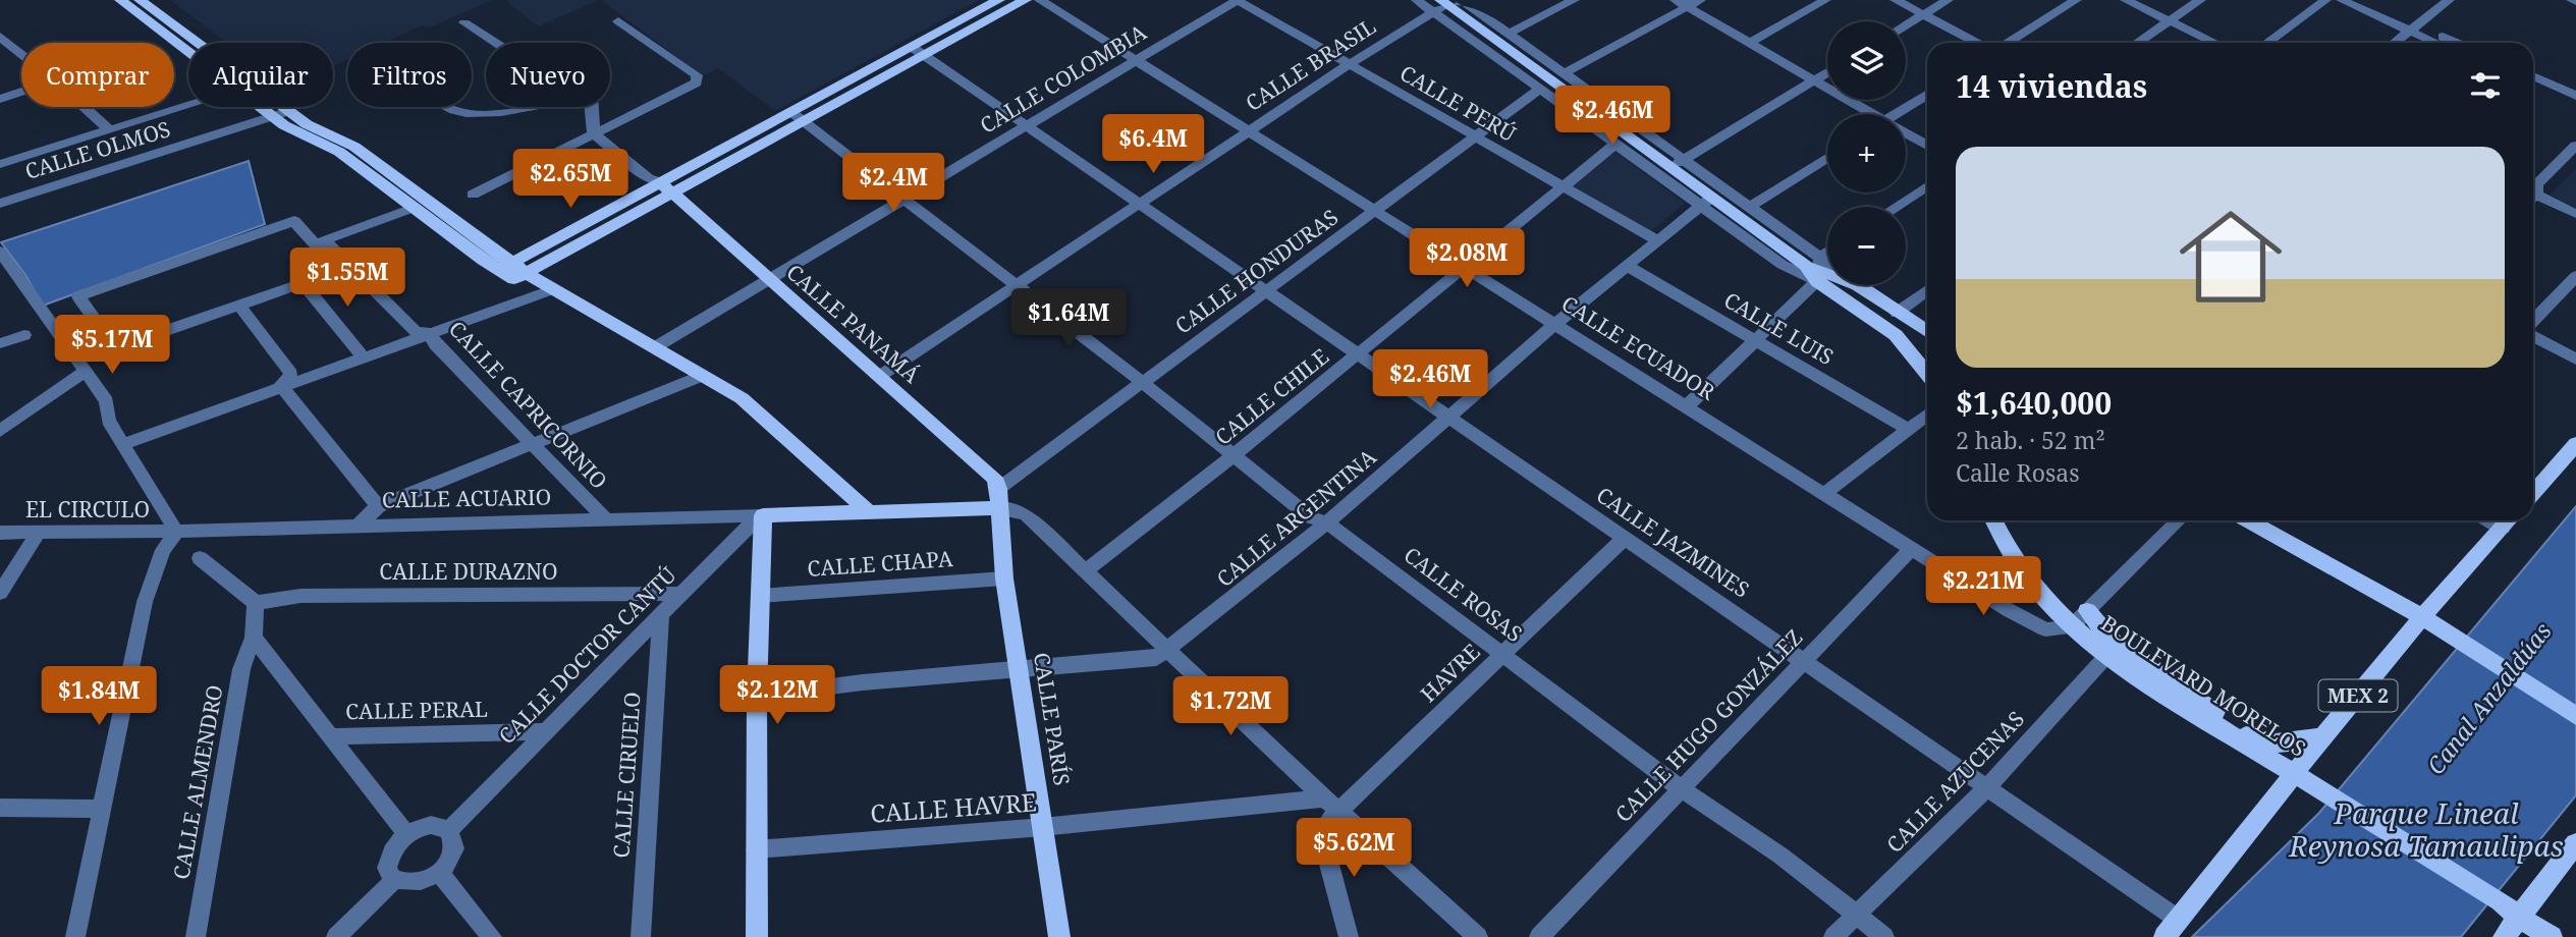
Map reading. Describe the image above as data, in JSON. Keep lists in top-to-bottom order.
{
  "streets": {
    "main road": [
      "CALLE PANAMÁ",
      "CALLE ACUARIO",
      "BOULEVARD MORELOS",
      "MEX 2",
      "CALLE PARÍS"
    ],
    "street": [
      "CALLE BRASIL",
      "CALLE COLOMBIA",
      "CALLE PERÚ",
      "CALLE OLMOS",
      "CALLE HONDURAS",
      "CALLE LUIS",
      "CALLE ECUADOR",
      "CALLE CHILE",
      "CALLE CAPRICORNIO",
      "EL CIRCULO",
      "CALLE ARGENTINA",
      "CALLE JAZMINES",
      "CALLE CHAPA",
      "CALLE DURAZNO",
      "CALLE ROSAS",
      "CALLE DOCTOR CANTÚ",
      "HAVRE",
      "CALLE PERAL",
      "CALLE HUGO GONZÁLEZ",
      "CALLE CIRUELO",
      "CALLE ALMENDRO",
      "CALLE AZUCENAS",
      "CALLE HAVRE"
    ]
  },
  "crossings": [
    ["CALLE BRASIL", "CALLE PERÚ"],
    ["CALLE BRASIL", "CALLE PANAMÁ"],
    ["CALLE BRASIL", "CALLE ECUADOR"],
    ["CALLE BRASIL", "CALLE JAZMINES"],
    ["CALLE BRASIL", "CALLE ROSAS"],
    ["CALLE COLOMBIA", "CALLE PERÚ"],
    ["CALLE COLOMBIA", "CALLE PANAMÁ"],
    ["CALLE COLOMBIA", "CALLE ECUADOR"],
    ["CALLE COLOMBIA", "CALLE JAZMINES"],
    ["CALLE COLOMBIA", "CALLE ROSAS"],
    ["CALLE PERÚ", "CALLE HONDURAS"],
    ["CALLE PERÚ", "CALLE CHILE"],
    ["CALLE PERÚ", "CALLE ARGENTINA"],
    ["CALLE HONDURAS", "CALLE PANAMÁ"],
    ["CALLE HONDURAS", "CALLE ECUADOR"],
    ["CALLE HONDURAS", "CALLE ACUARIO"],
    ["CALLE HONDURAS", "CALLE JAZMINES"],
    ["CALLE HONDURAS", "CALLE ROSAS"],
    ["CALLE HONDURAS", "CALLE PARÍS"],
    ["CALLE PANAMÁ", "CALLE ACUARIO"],
    ["CALLE PANAMÁ", "CALLE PARÍS"],
    ["CALLE LUIS", "CALLE ARGENTINA"],
    ["CALLE ECUADOR", "CALLE CHILE"],
    ["CALLE ECUADOR", "CALLE ARGENTINA"],
    ["CALLE ECUADOR", "BOULEVARD MORELOS"],
    ["CALLE ECUADOR", "CALLE HUGO GONZÁLEZ"],
    ["CALLE CHILE", "CALLE JAZMINES"],
    ["CALLE CHILE", "CALLE ROSAS"],
    ["CALLE CAPRICORNIO", "CALLE ACUARIO"],
    ["CALLE ACUARIO", "EL CIRCULO"],
    ["CALLE ACUARIO", "CALLE DOCTOR CANTÚ"],
    ["CALLE ACUARIO", "CALLE PARÍS"],
    ["CALLE ARGENTINA", "CALLE JAZMINES"],
    ["CALLE ARGENTINA", "CALLE ROSAS"],
    ["CALLE JAZMINES", "HAVRE"],
    ["CALLE JAZMINES", "CALLE HUGO GONZÁLEZ"],
    ["CALLE JAZMINES", "CALLE AZUCENAS"],
    ["CALLE CHAPA", "CALLE PARÍS"],
    ["CALLE DURAZNO", "CALLE DOCTOR CANTÚ"],
    ["CALLE DURAZNO", "CALLE ALMENDRO"],
    ["CALLE ROSAS", "HAVRE"],
    ["CALLE ROSAS", "CALLE HUGO GONZÁLEZ"],
    ["CALLE ROSAS", "CALLE AZUCENAS"],
    ["CALLE DOCTOR CANTÚ", "CALLE PERAL"],
    ["CALLE DOCTOR CANTÚ", "CALLE CIRUELO"],
    ["BOULEVARD MORELOS", "MEX 2"],
    ["BOULEVARD MORELOS", "CALLE AZUCENAS"],
    ["CALLE PARÍS", "CALLE HAVRE"]
  ],
  "water": ["Canal Anzaldúas", "Parque Lineal Reynosa Tamaulipas"],
  "page": {
    "map_buttons": ["+", "−"],
    "chip": [
      "Comprar",
      "Alquilar",
      "Filtros",
      "Nuevo"
    ],
    "heading": "14 viviendas",
    "price": [
      "$2.46M",
      "$6.4M",
      "$2.65M",
      "$2.4M",
      "$2.08M",
      "$1.55M",
      "$1.64M",
      "$5.17M",
      "$2.46M",
      "$2.21M",
      "$2.12M",
      "$1.84M",
      "$1.72M",
      "$5.62M"
    ],
    "list": [
      {
        "name": "$1,640,000",
        "note": "2 hab. · 52 m² · Calle Rosas"
      }
    ]
  }
}
